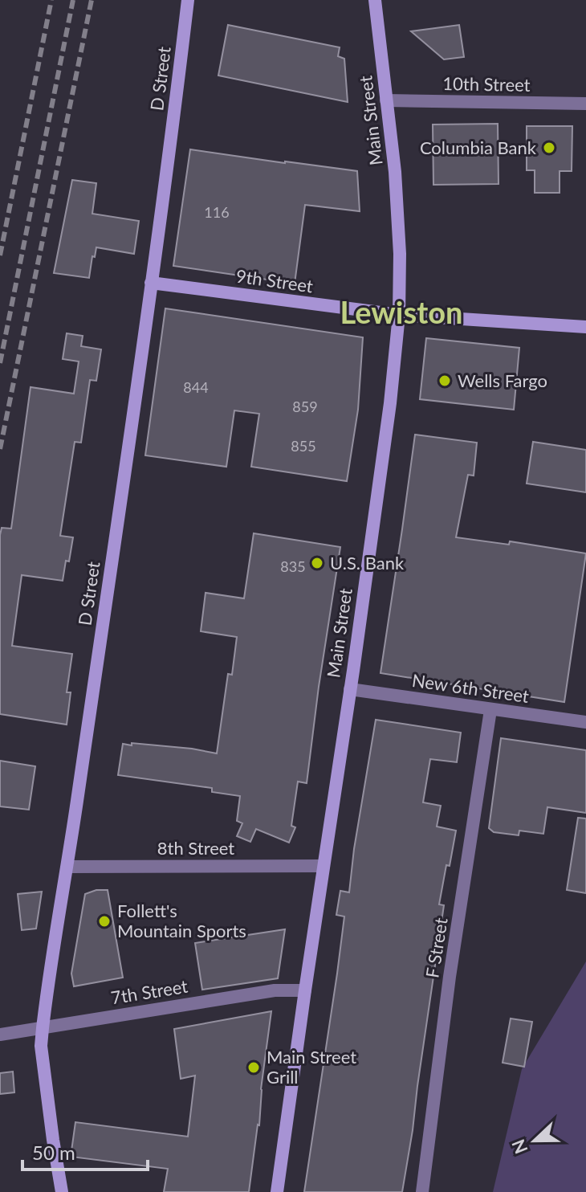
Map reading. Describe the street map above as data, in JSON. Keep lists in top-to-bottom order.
{
  "streets": {
    "main road": ["D Street", "Main Street", "9th Street"],
    "street": [
      "10th Street",
      "New 6th Street",
      "8th Street",
      "F Street",
      "7th Street"
    ]
  },
  "crossings": [
    ["D Street", "9th Street"],
    ["D Street", "8th Street"],
    ["D Street", "7th Street"],
    ["10th Street", "Main Street"],
    ["Main Street", "9th Street"],
    ["Main Street", "New 6th Street"],
    ["Main Street", "8th Street"],
    ["Main Street", "7th Street"],
    ["New 6th Street", "F Street"]
  ],
  "districts": ["Lewiston"],
  "places": [
    "Columbia Bank",
    "Wells Fargo",
    "U.S. Bank",
    "Follett's Mountain Sports",
    "Main Street Grill"
  ],
  "house_numbers": [
    "116",
    "844",
    "859",
    "855",
    "835"
  ],
  "scale_bar": "50 m",
  "north": "left"
}
